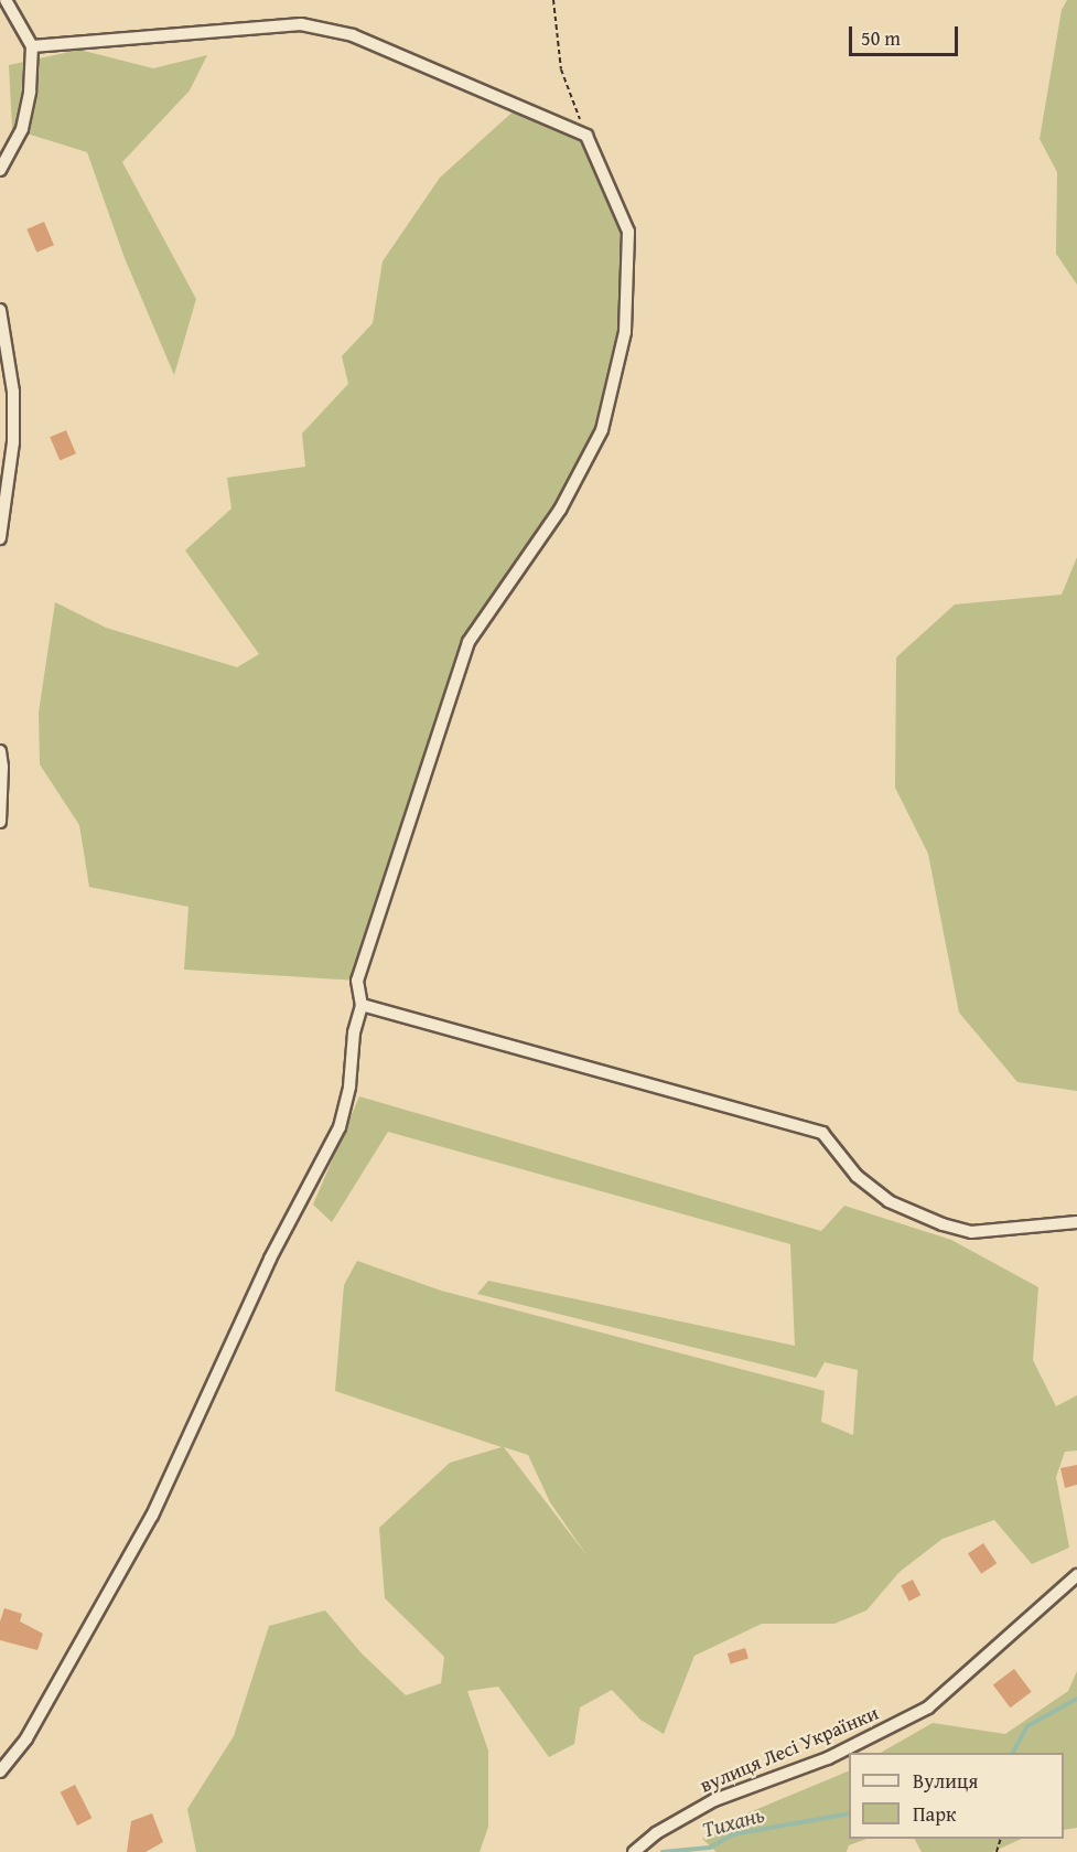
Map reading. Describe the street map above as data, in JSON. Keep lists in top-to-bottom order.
{
  "streets": {
    "street": ["вулиця Лесі Українки"]
  },
  "water": ["Тихань"],
  "legend": ["Вулиця", "Парк"],
  "scale_bar": "50 m"
}
